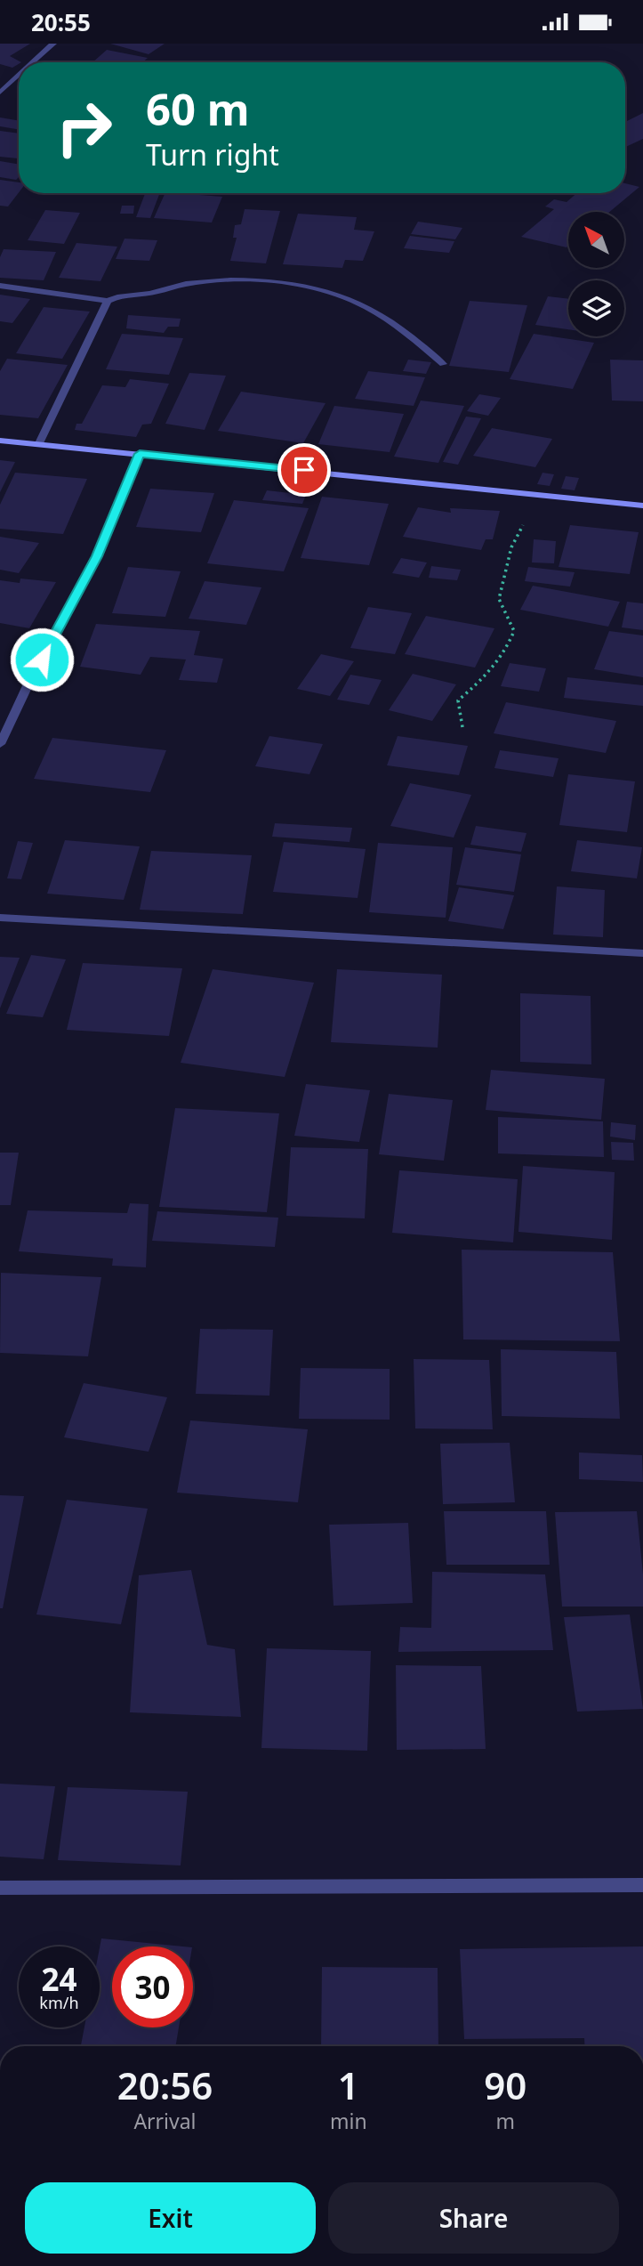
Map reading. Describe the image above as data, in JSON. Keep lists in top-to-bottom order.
{
  "north": "top left",
  "page": {
    "status": "20:55",
    "turn": ["60 m", "Turn right"],
    "speed": "24 km/h",
    "limit": "30",
    "eta": [
      "20:56",
      "Arrival",
      "1",
      "min",
      "90",
      "m"
    ],
    "buttons": ["Exit", "Share"]
  }
}
